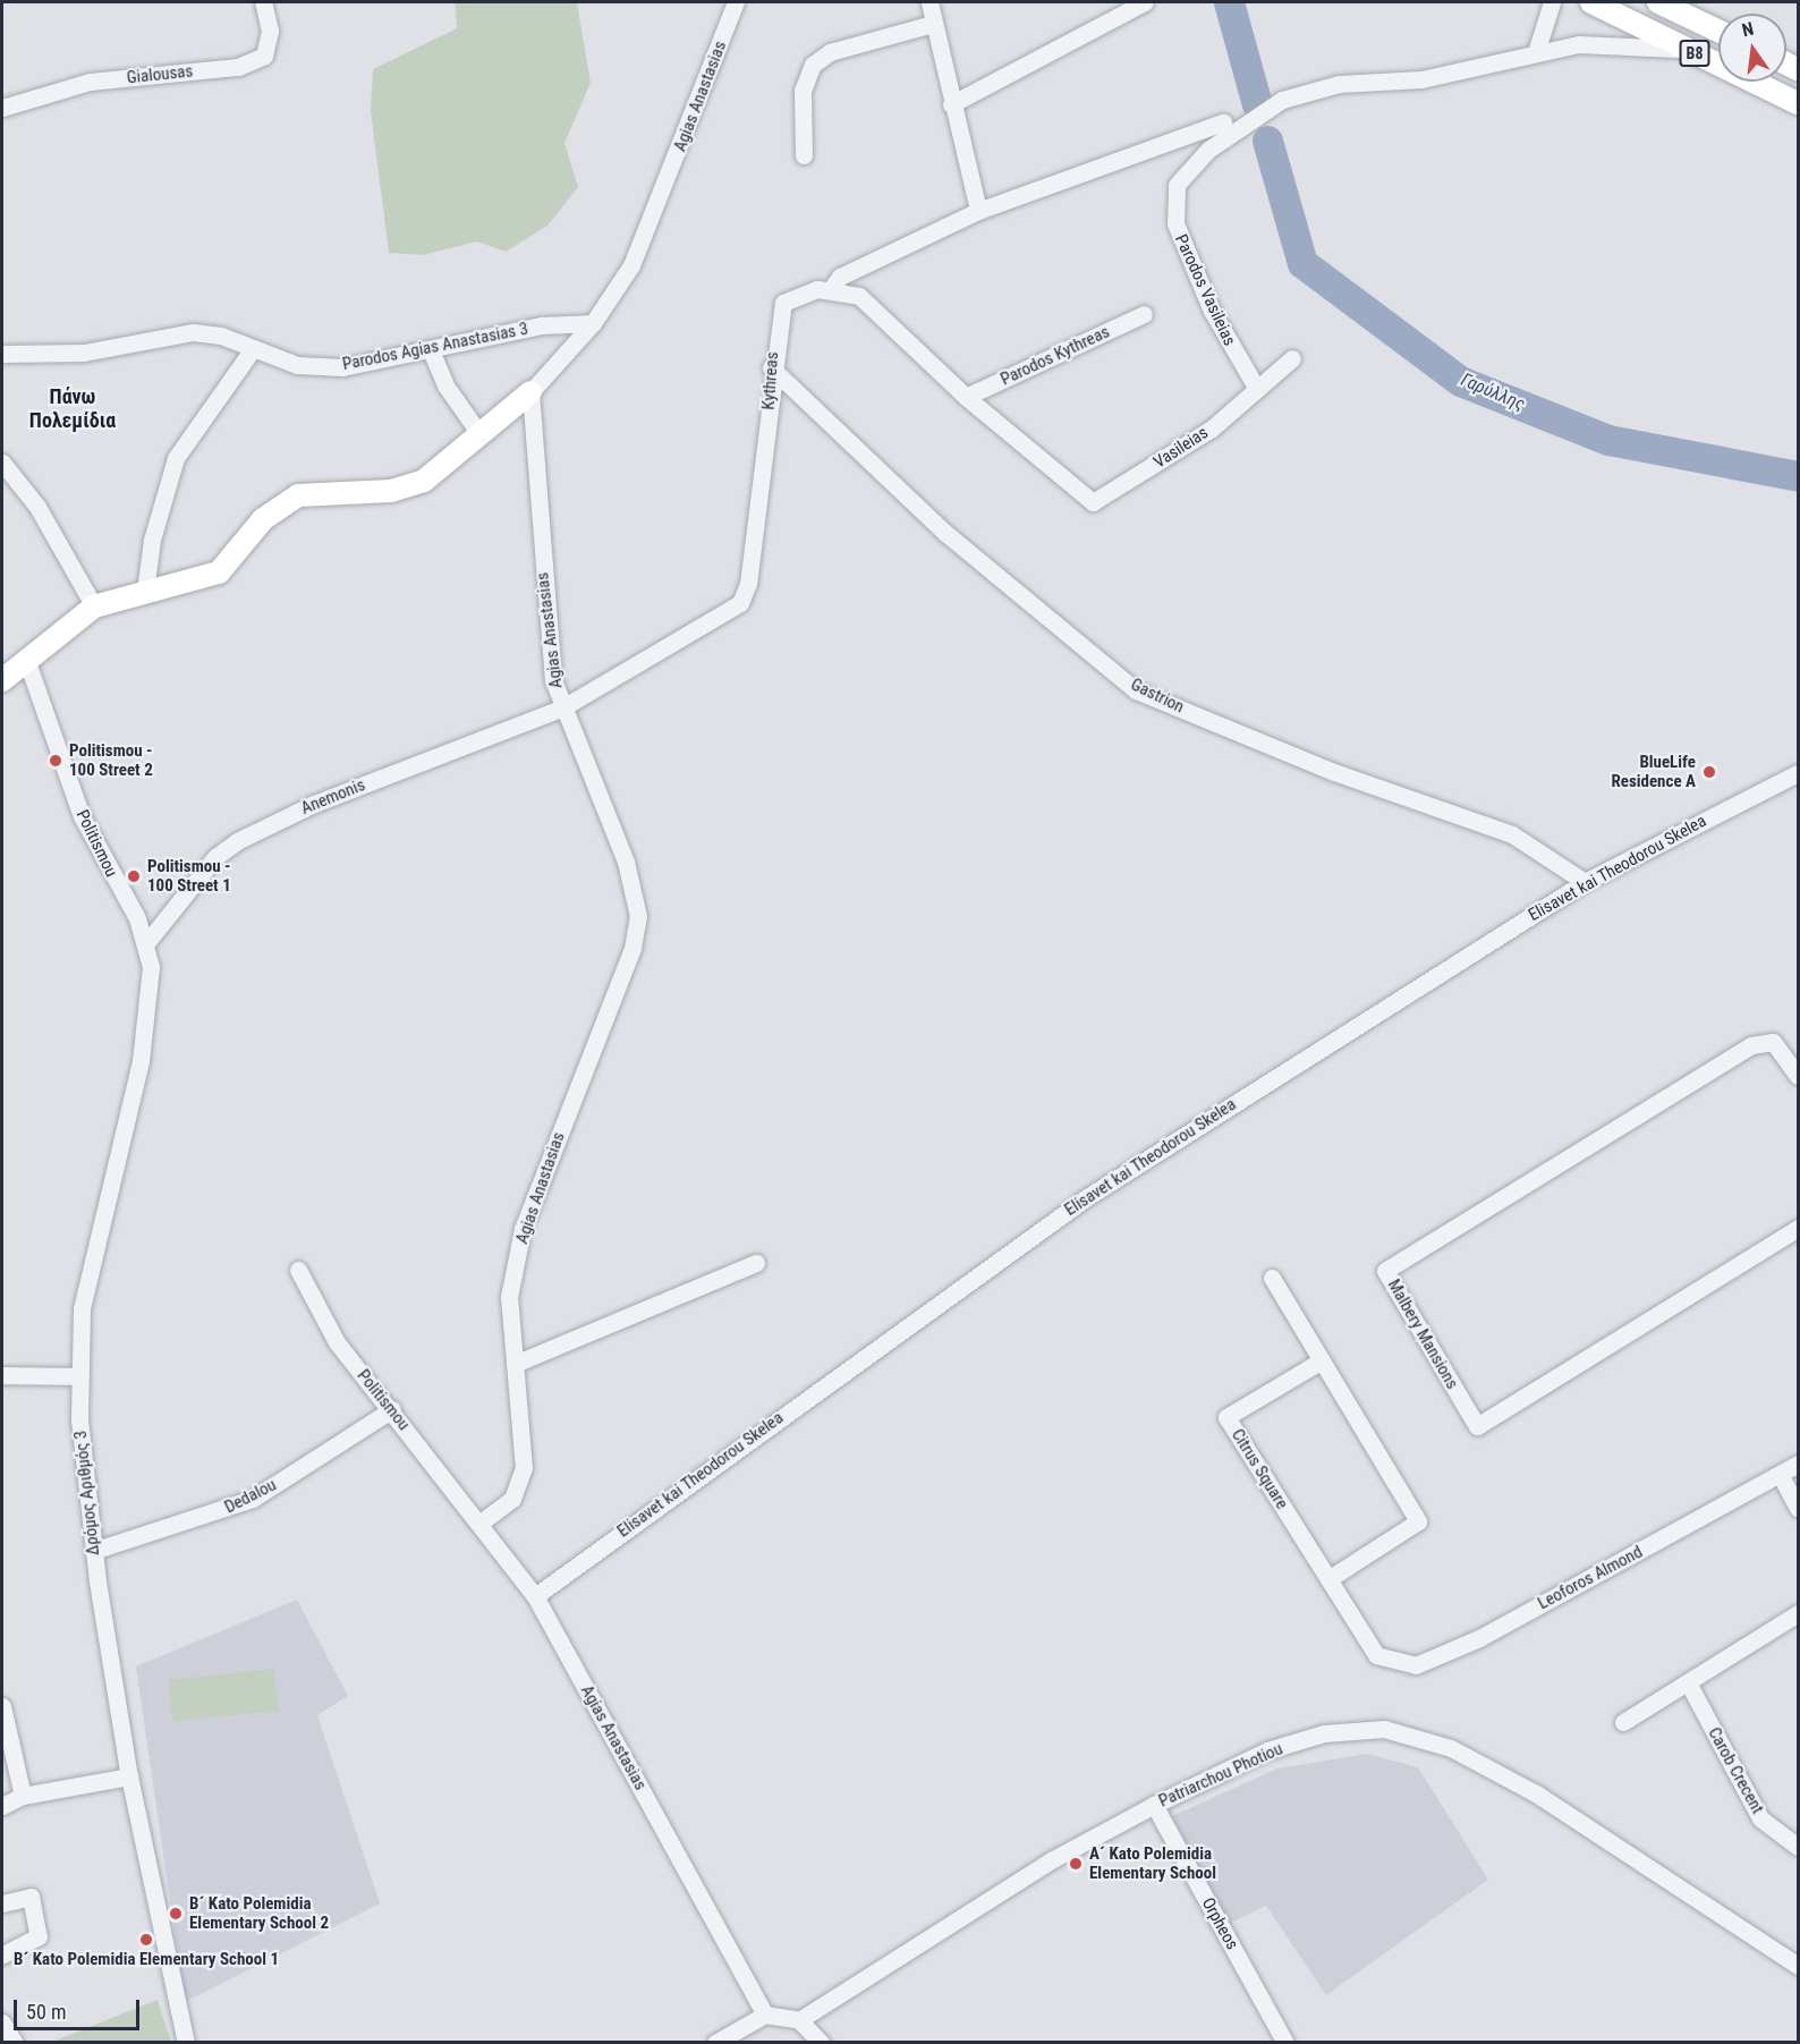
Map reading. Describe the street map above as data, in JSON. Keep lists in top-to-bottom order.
{
  "streets": {
    "main road": ["B8", "Agias Anastasias"],
    "street": [
      "Gialousas",
      "Parodos Vasileias",
      "Parodos Agias Anastasias 3",
      "Parodos Kythreas",
      "Kythreas",
      "Vasileias",
      "Gastrion",
      "Anemonis",
      "Politismou",
      "Elisavet kai Theodorou Skelea",
      "Malbery Mansions",
      "Citrus Square",
      "Δρόμος Αριθμός 3",
      "Dedalou",
      "Leoforos Almond",
      "Carob Crecent",
      "Patriarchou Photiou",
      "Orpheos"
    ]
  },
  "crossings": [
    ["Agias Anastasias", "Parodos Agias Anastasias 3"],
    ["Agias Anastasias", "Kythreas"],
    ["Agias Anastasias", "Anemonis"],
    ["Agias Anastasias", "Politismou"],
    ["Agias Anastasias", "Elisavet kai Theodorou Skelea"],
    ["Parodos Vasileias", "Vasileias"],
    ["Parodos Kythreas", "Vasileias"],
    ["Kythreas", "Gastrion"],
    ["Kythreas", "Anemonis"],
    ["Gastrion", "Elisavet kai Theodorou Skelea"],
    ["Anemonis", "Politismou"],
    ["Anemonis", "Δρόμος Αριθμός 3"],
    ["Politismou", "Δρόμος Αριθμός 3"],
    ["Politismou", "Dedalou"],
    ["Citrus Square", "Leoforos Almond"],
    ["Δρόμος Αριθμός 3", "Dedalou"],
    ["Patriarchou Photiou", "Orpheos"]
  ],
  "districts": ["Πάνω Πολεμίδια"],
  "water": ["Γαρύλλης"],
  "places": [
    "Politismou - 100 Street 2",
    "BlueLife Residence A",
    "Politismou - 100 Street 1",
    "A´ Kato Polemidia Elementary School",
    "B´ Kato Polemidia Elementary School 2",
    "B´ Kato Polemidia Elementary School 1"
  ],
  "scale_bar": "50 m",
  "north": "top"
}
